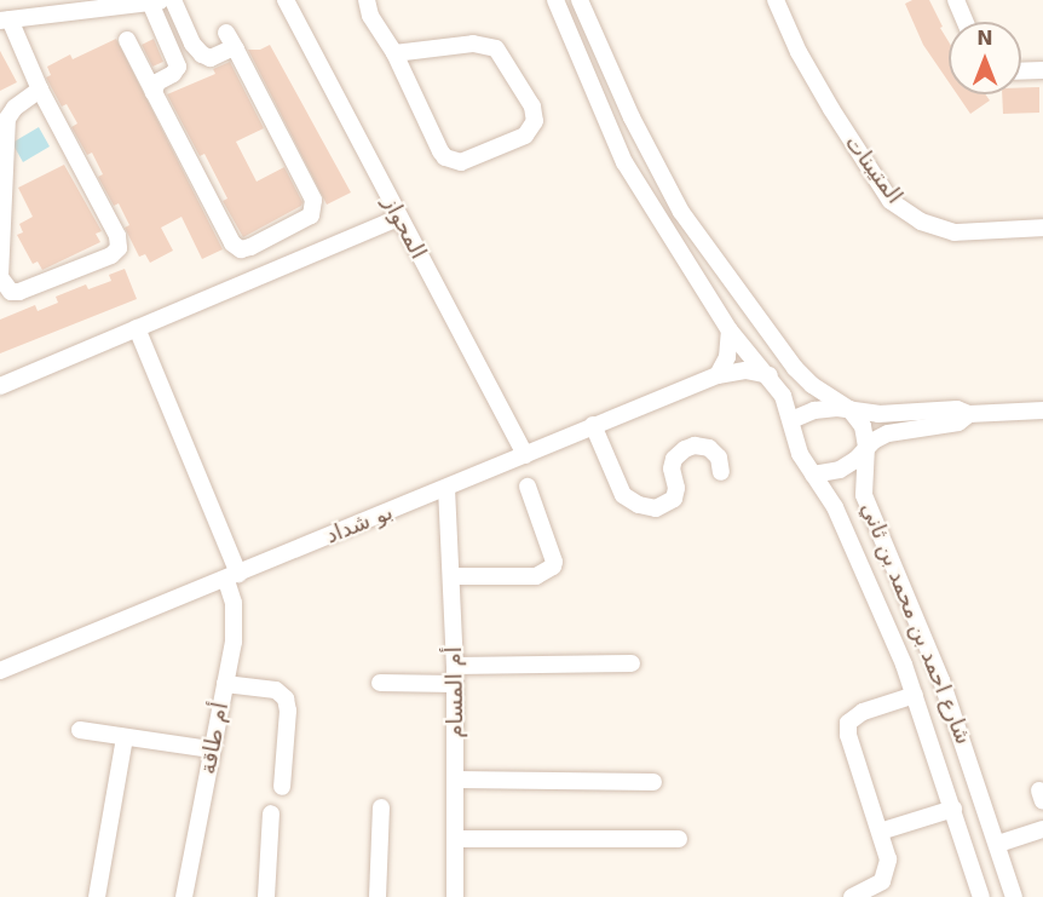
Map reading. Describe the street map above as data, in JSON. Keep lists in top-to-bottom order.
{
  "streets": {
    "street": [
      "المتيبنات",
      "المحواز",
      "بو شداد",
      "شارع احمد بن محمد بن ثاني",
      "أم المسام",
      "أم طاقة"
    ]
  },
  "crossings": [
    ["المحواز", "بو شداد"],
    ["بو شداد", "شارع احمد بن محمد بن ثاني"],
    ["بو شداد", "أم المسام"],
    ["بو شداد", "أم طاقة"]
  ],
  "north": "top"
}
